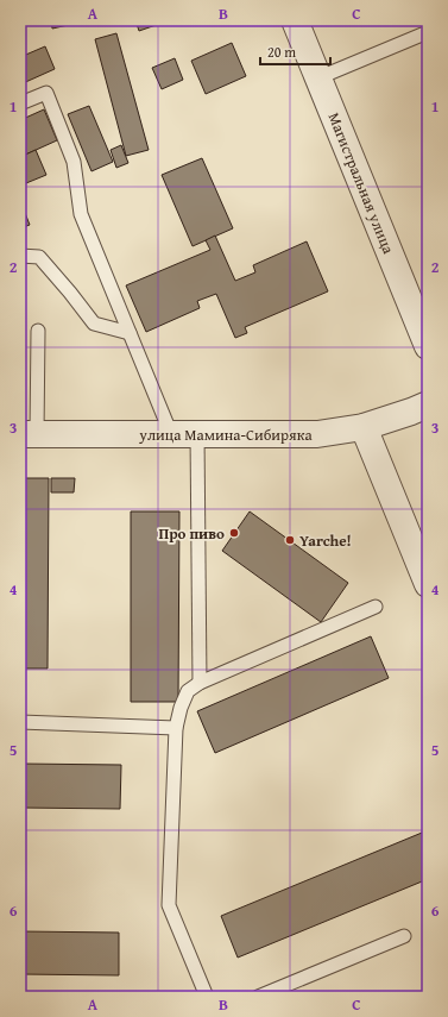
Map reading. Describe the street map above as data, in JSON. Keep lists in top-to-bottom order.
{
  "streets": {
    "street": ["Магистральная улица", "улица Мамина-Сибиряка"]
  },
  "places": ["Про пиво", "Yarche!"],
  "scale_bar": "20 m",
  "grid": {
    "columns": ["A", "B", "C"],
    "rows": [
      "1",
      "2",
      "3",
      "4",
      "5",
      "6"
    ]
  }
}
